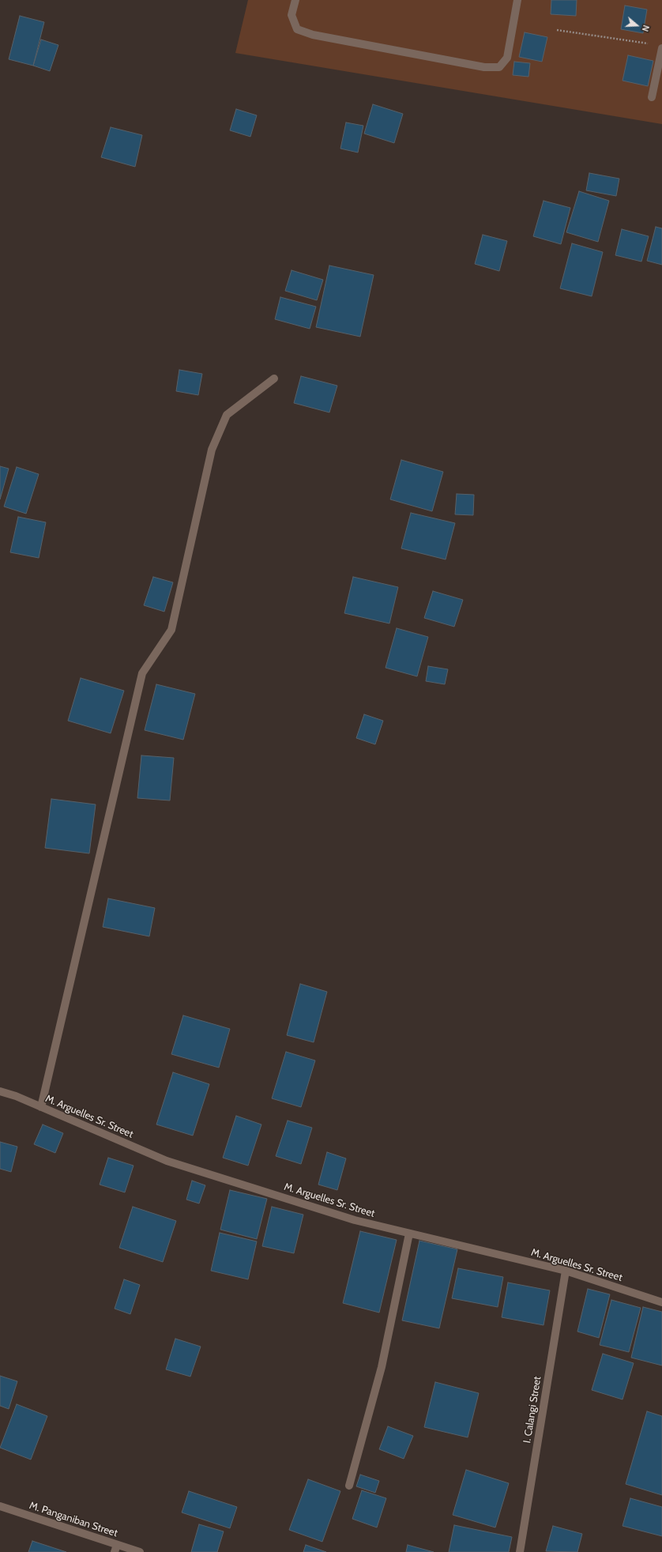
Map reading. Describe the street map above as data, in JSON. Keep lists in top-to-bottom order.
{
  "streets": {
    "street": ["M. Arguelles Sr. Street", "I. Calangi Street", "M. Panganiban Street"]
  },
  "crossings": [
    ["M. Arguelles Sr. Street", "I. Calangi Street"]
  ],
  "north": "right"
}
